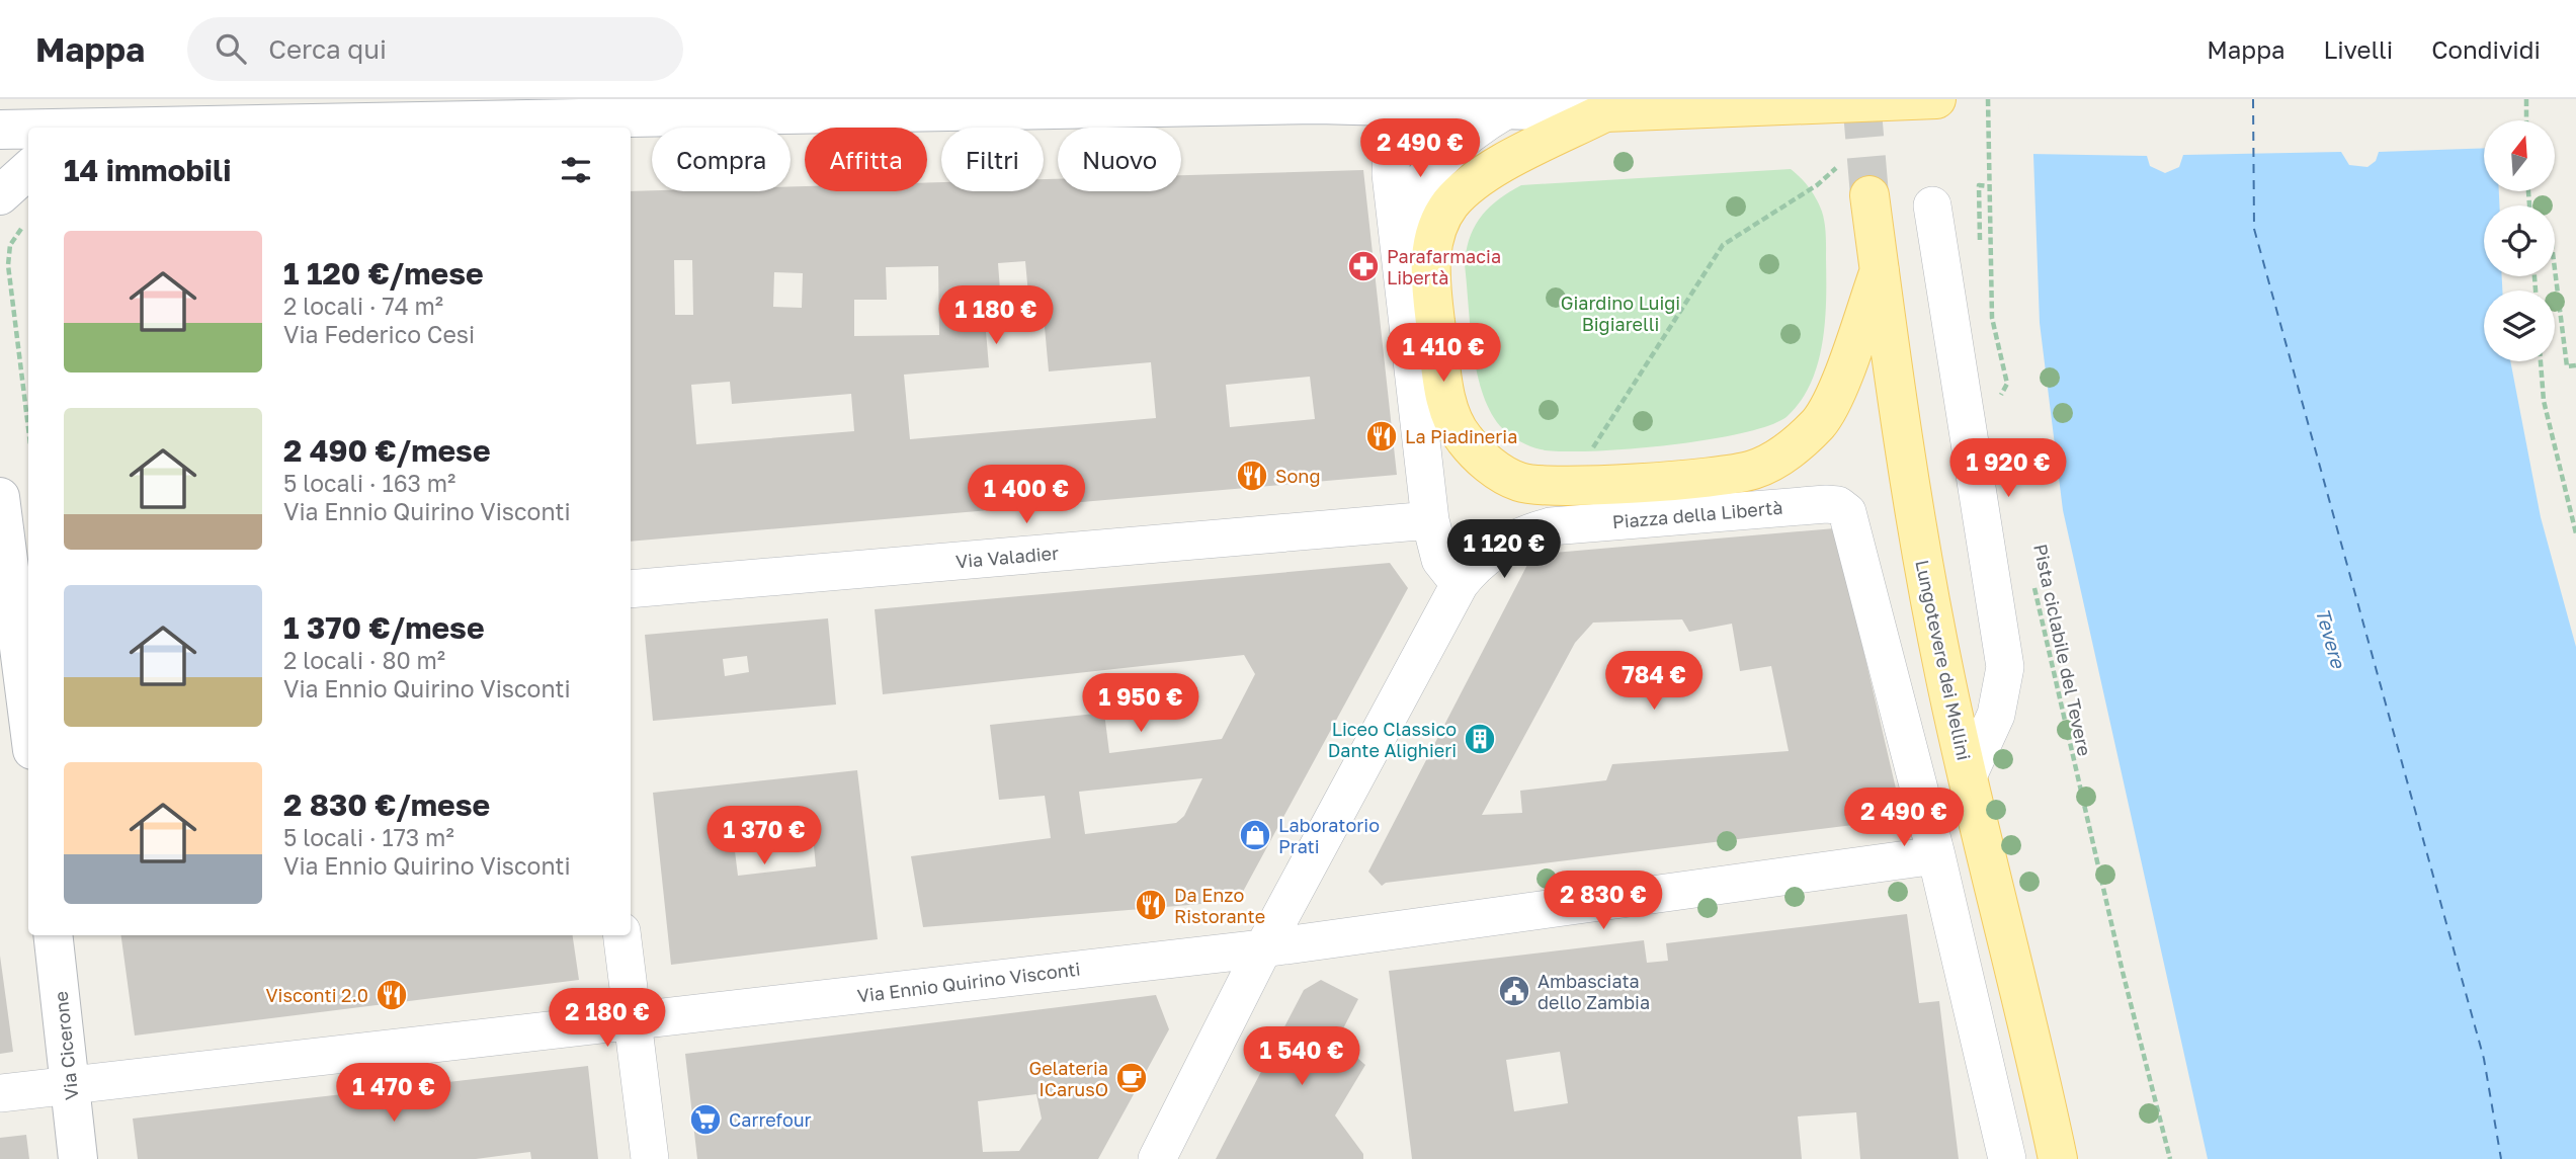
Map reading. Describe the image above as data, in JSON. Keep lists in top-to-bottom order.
{
  "streets": {
    "main road": ["Lungotevere dei Mellini", "Via Cicerone"],
    "street": ["Piazza della Libertà", "Via Valadier", "Via Ennio Quirino Visconti"],
    "path": ["Pista ciclabile del Tevere"]
  },
  "crossings": [
    ["Piazza della Libertà", "Via Ennio Quirino Visconti"],
    ["Via Ennio Quirino Visconti", "Via Cicerone"]
  ],
  "water": ["Tevere"],
  "parks": ["Giardino Luigi Bigiarelli"],
  "places": {
    "pharmacy": ["Parafarmacia Libertà"],
    "restaurant": [
      "La Piadineria",
      "Song",
      "Da Enzo Ristorante",
      "Visconti 2.0"
    ],
    "building": ["Liceo Classico Dante Alighieri"],
    "shop": ["Laboratorio Prati"],
    "public building": ["Ambasciata dello Zambia"],
    "cafe": ["Gelateria ICarusO"],
    "supermarket": ["Carrefour"]
  },
  "north": "top",
  "page": {
    "header": "Mappa",
    "search": "Cerca qui",
    "nav": ["Mappa", "Livelli", "Condividi"],
    "price": [
      "2 490 €",
      "1 180 €",
      "1 410 €",
      "1 920 €",
      "1 400 €",
      "1 120 €",
      "784 €",
      "1 950 €",
      "2 490 €",
      "1 370 €",
      "2 830 €",
      "2 180 €",
      "1 540 €",
      "1 470 €"
    ],
    "chip": [
      "Compra",
      "Affitta",
      "Filtri",
      "Nuovo"
    ],
    "heading": "14 immobili",
    "list": [
      {
        "name": "1 120 €/mese",
        "note": "2 locali · 74 m² · Via Federico Cesi"
      },
      {
        "name": "2 490 €/mese",
        "note": "5 locali · 163 m² · Via Ennio Quirino Visconti"
      },
      {
        "name": "1 370 €/mese",
        "note": "2 locali · 80 m² · Via Ennio Quirino Visconti"
      },
      {
        "name": "2 830 €/mese",
        "note": "5 locali · 173 m² · Via Ennio Quirino Visconti"
      }
    ]
  }
}
